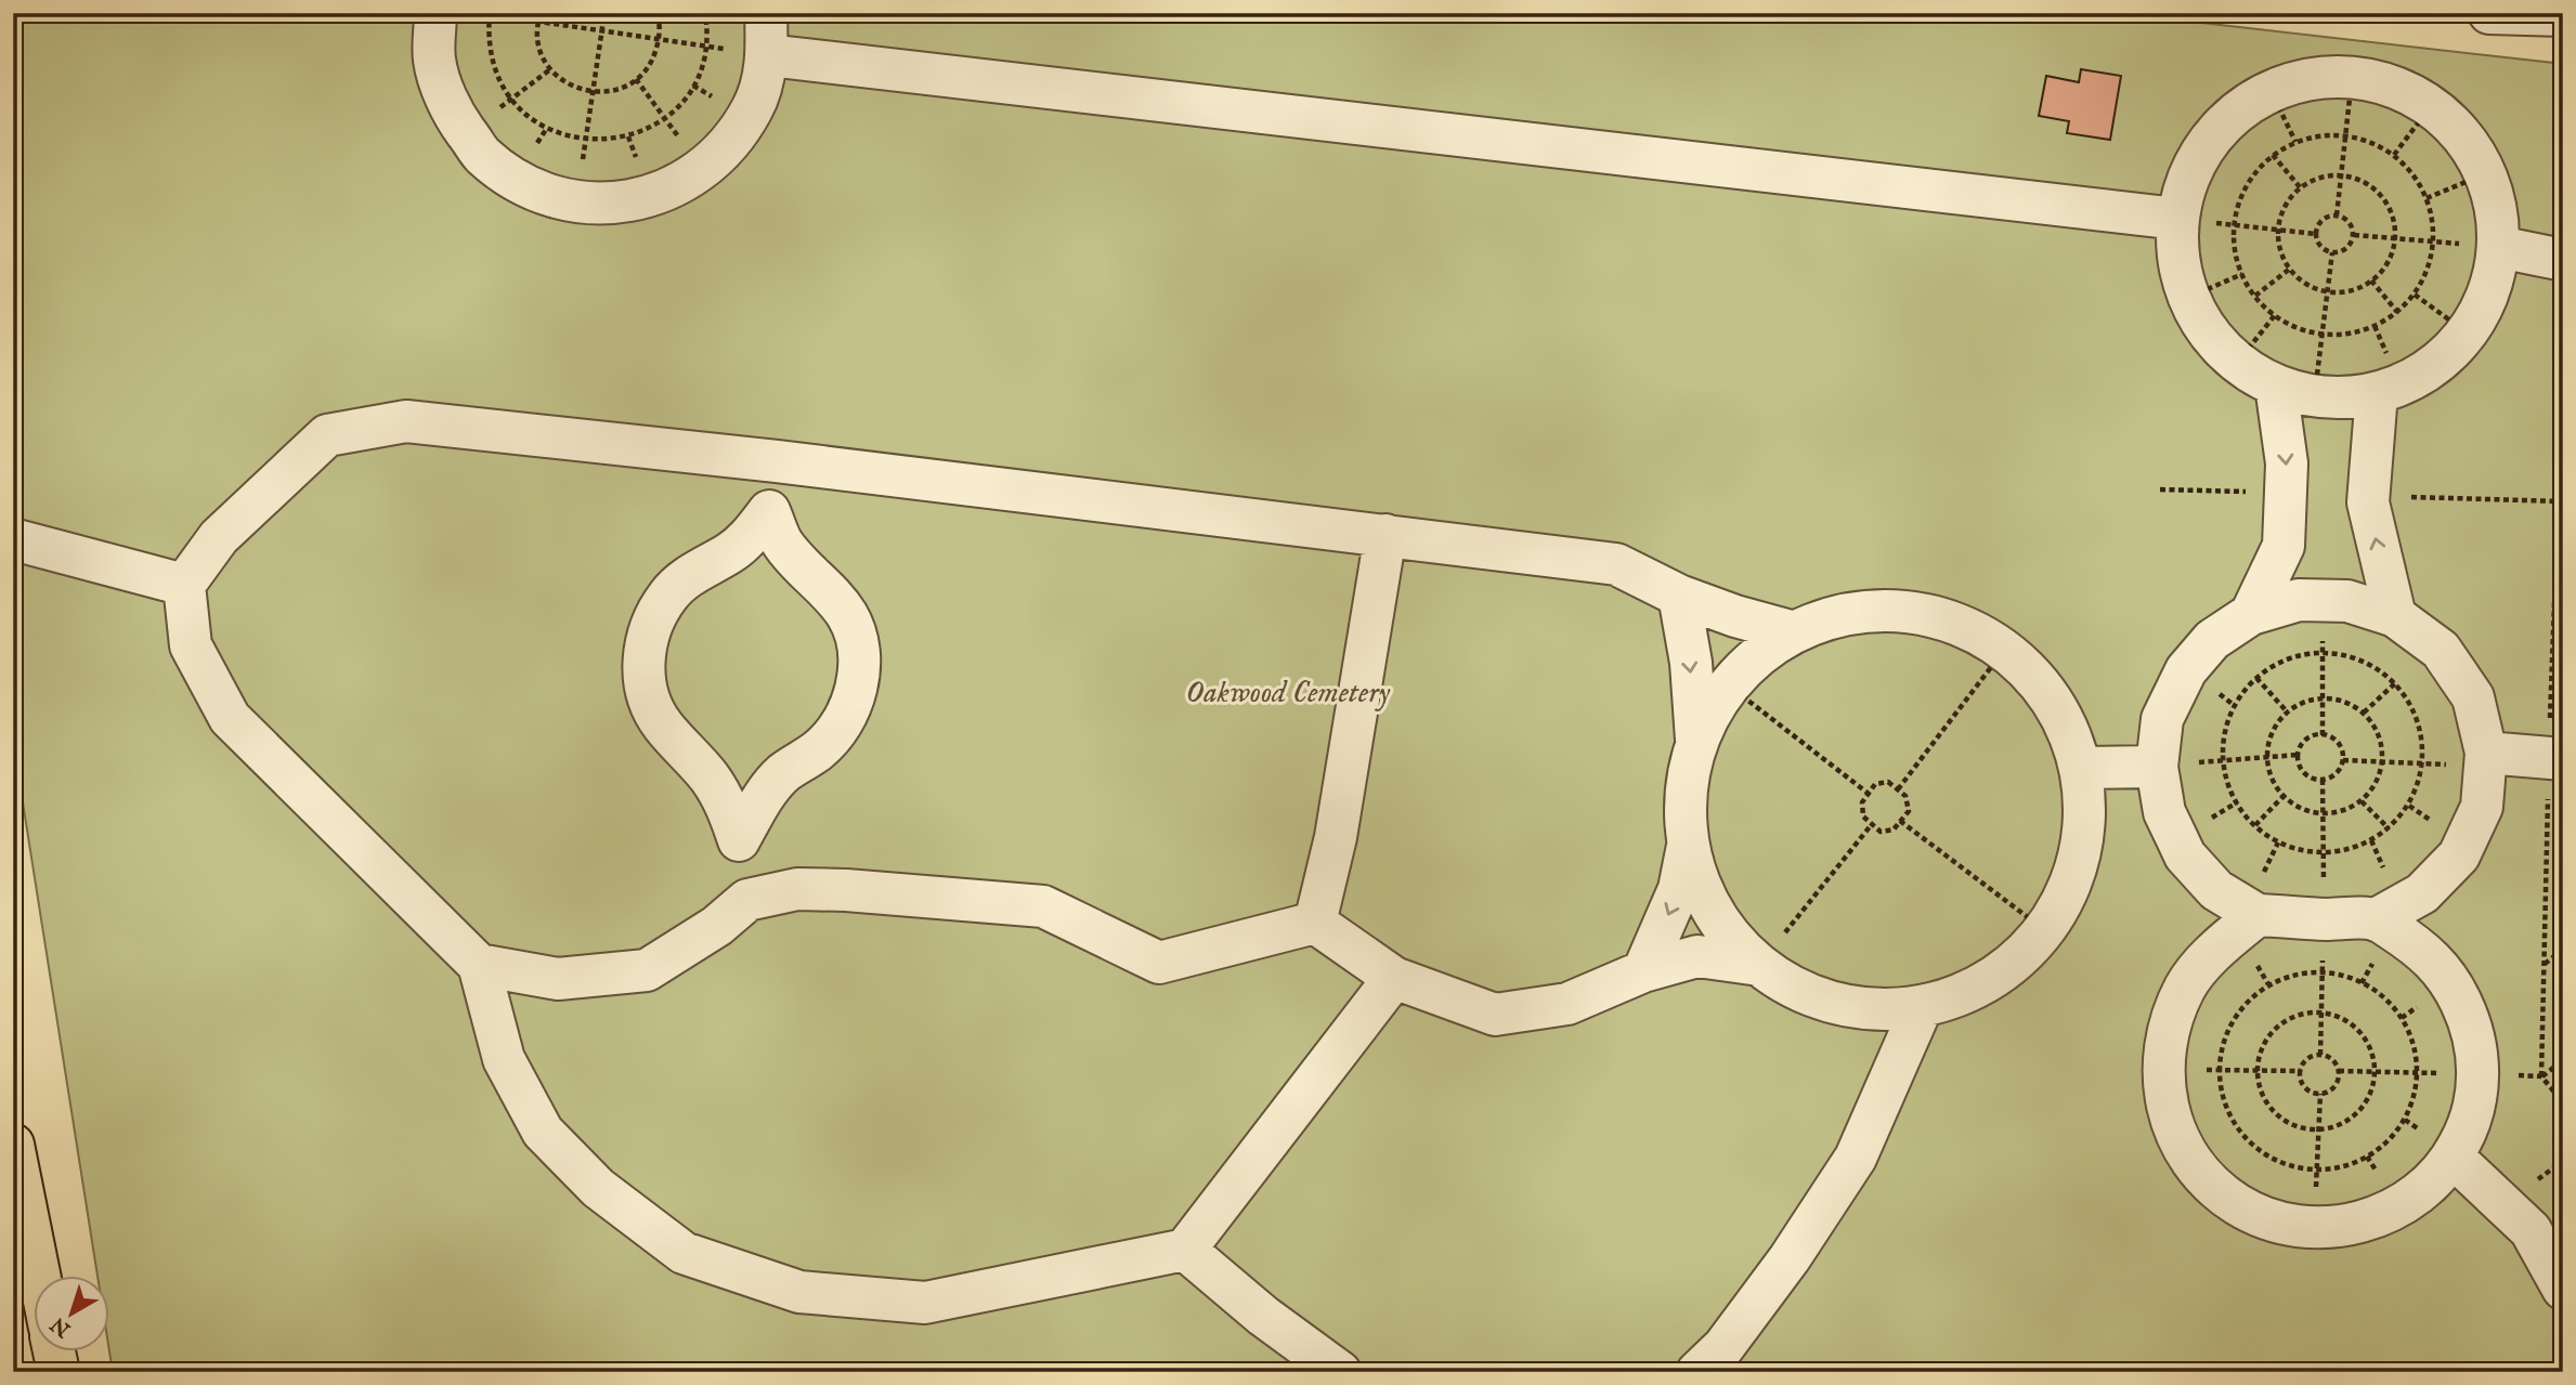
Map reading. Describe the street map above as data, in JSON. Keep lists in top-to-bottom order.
{
  "parks": ["Oakwood Cemetery"],
  "north": "bottom left"
}
